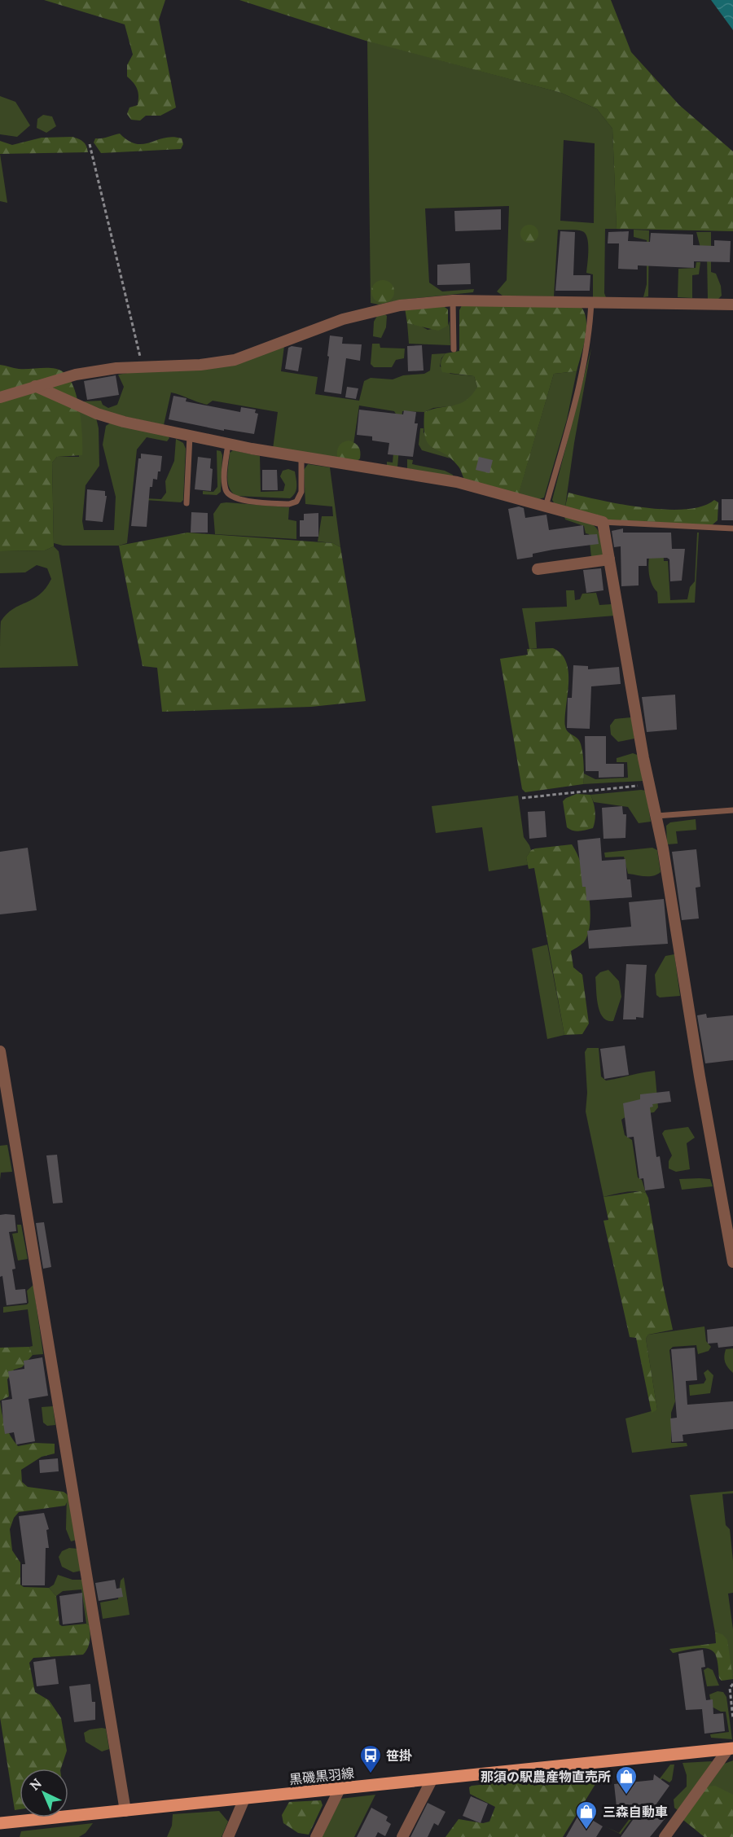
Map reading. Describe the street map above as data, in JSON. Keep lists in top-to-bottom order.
{
  "streets": {
    "main road": ["黒磯黒羽線"]
  },
  "places": {
    "bus stop": ["笹掛"],
    "shop": ["那須の駅農産物直売所", "三森自動車"]
  },
  "north": "top left"
}
